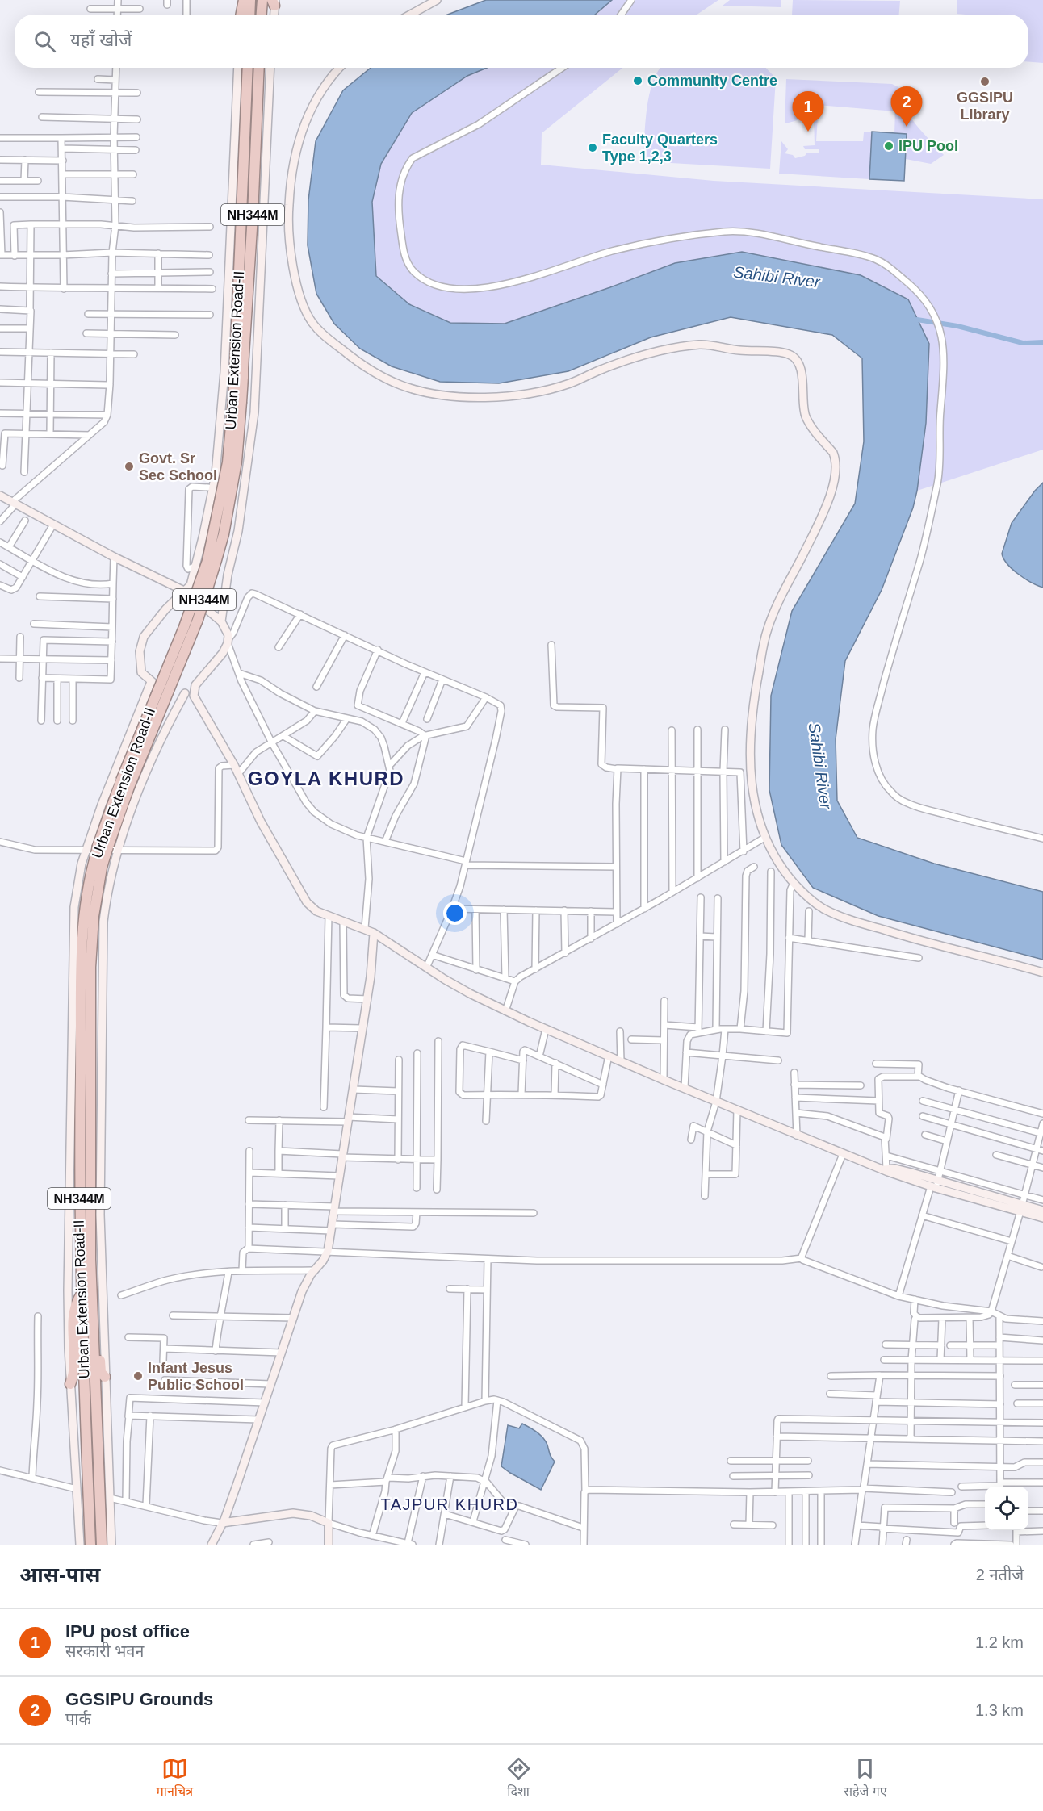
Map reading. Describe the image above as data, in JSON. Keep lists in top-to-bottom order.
{
  "streets": {
    "highway": ["NH344M", "Urban Extension Road-II"]
  },
  "districts": ["GOYLA KHURD", "TAJPUR KHURD"],
  "water": ["Sahibi River"],
  "places": [
    "Community Centre",
    "GGSIPU Library",
    "IPU Pool",
    "Faculty Quarters Type 1,2,3",
    "Govt. Sr Sec School",
    "Infant Jesus Public School"
  ],
  "page": {
    "search": "यहाँ खोजें",
    "pins": ["2", "1"],
    "heading": ["आस-पास", "2 नतीजे"],
    "list": [
      {
        "mark": "1",
        "name": "IPU post office",
        "note": "सरकारी भवन",
        "value": "1.2 km"
      },
      {
        "mark": "2",
        "name": "GGSIPU Grounds",
        "note": "पार्क",
        "value": "1.3 km"
      }
    ],
    "nav": ["मानचित्र", "दिशा", "सहेजे गए"]
  }
}
